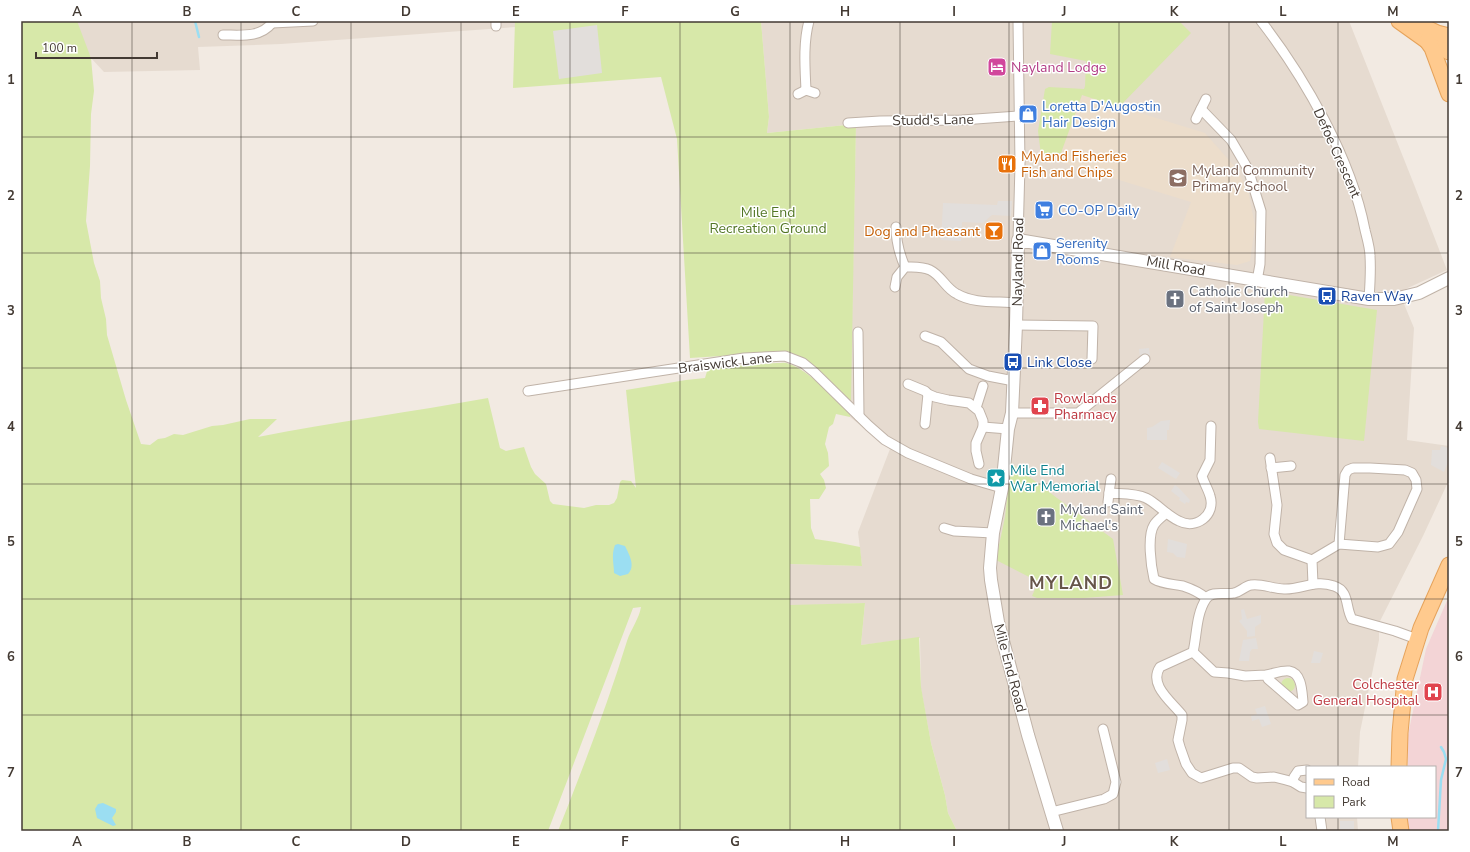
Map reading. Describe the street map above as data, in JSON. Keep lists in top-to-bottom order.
{
  "streets": {
    "street": [
      "Studd's Lane",
      "Defoe Crescent",
      "Nayland Road",
      "Mill Road",
      "Braiswick Lane",
      "Mile End Road"
    ]
  },
  "crossings": [
    ["Studd's Lane", "Nayland Road"],
    ["Defoe Crescent", "Mill Road"],
    ["Nayland Road", "Mill Road"],
    ["Nayland Road", "Braiswick Lane"],
    ["Nayland Road", "Mile End Road"]
  ],
  "districts": ["MYLAND"],
  "parks": ["Mile End Recreation Ground"],
  "places": {
    "hotel": ["Nayland Lodge"],
    "shop": ["Loretta D'Augostin Hair Design", "Serenity Rooms"],
    "restaurant": ["Myland Fisheries Fish and Chips"],
    "school or university": ["Myland Community Primary School"],
    "supermarket": ["CO-OP Daily"],
    "bar": ["Dog and Pheasant"],
    "bus stop": ["Raven Way", "Link Close"],
    "church": ["Catholic Church of Saint Joseph", "Myland Saint Michael's"],
    "pharmacy": ["Rowlands Pharmacy"],
    "place": ["Mile End War Memorial"],
    "hospital": ["Colchester General Hospital"]
  },
  "legend": ["Road", "Park"],
  "scale_bar": "100 m",
  "grid": {
    "columns": [
      "A",
      "B",
      "C",
      "D",
      "E",
      "F",
      "G",
      "H",
      "I",
      "J",
      "K",
      "L",
      "M"
    ],
    "rows": [
      "1",
      "2",
      "3",
      "4",
      "5",
      "6",
      "7"
    ]
  }
}
